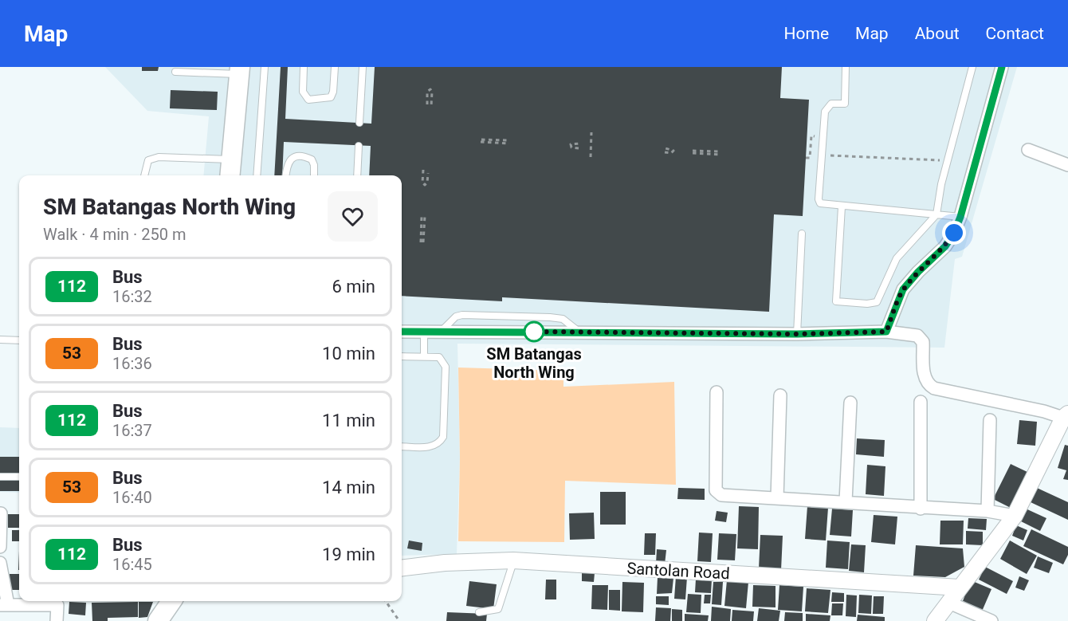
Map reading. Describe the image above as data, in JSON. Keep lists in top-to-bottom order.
{
  "streets": {
    "street": ["Santolan Road"]
  },
  "places": ["SM Batangas North Wing"],
  "lines": ["bus line 112"],
  "page": {
    "header": "Map",
    "nav": [
      "Home",
      "Map",
      "About",
      "Contact"
    ],
    "heading": ["SM Batangas North Wing", "Walk · 4 min · 250 m"],
    "list": [
      {
        "mark": "112",
        "name": "Bus",
        "note": "16:32",
        "value": "6 min"
      },
      {
        "mark": "53",
        "name": "Bus",
        "note": "16:36",
        "value": "10 min"
      },
      {
        "mark": "112",
        "name": "Bus",
        "note": "16:37",
        "value": "11 min"
      },
      {
        "mark": "53",
        "name": "Bus",
        "note": "16:40",
        "value": "14 min"
      },
      {
        "mark": "112",
        "name": "Bus",
        "note": "16:45",
        "value": "19 min"
      }
    ]
  }
}
